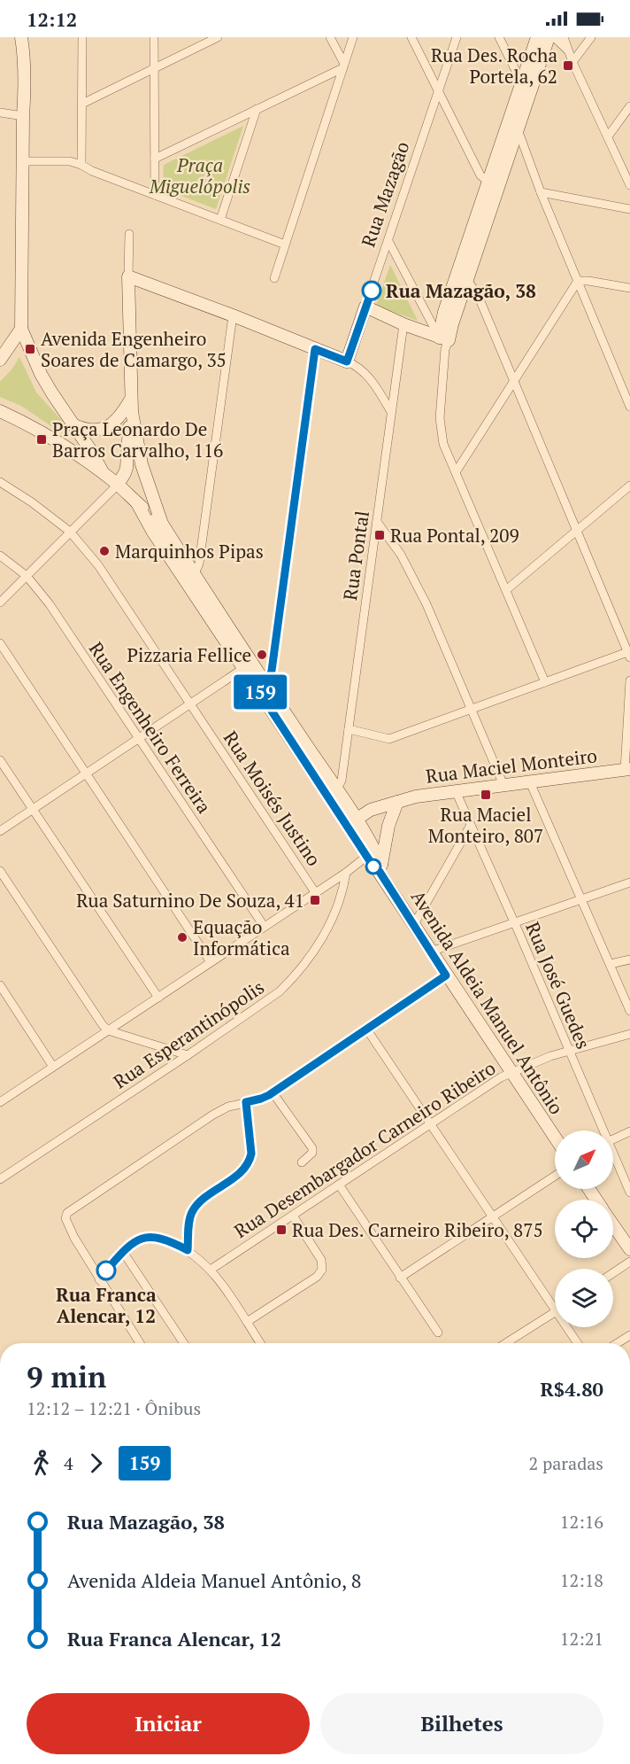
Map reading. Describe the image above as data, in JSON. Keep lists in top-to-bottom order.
{
  "streets": {
    "street": [
      "Rua Mazagão",
      "Rua Pontal",
      "Rua Engenheiro Ferreira",
      "Rua Maciel Monteiro",
      "Rua Moisés Justino",
      "Rua José Guedes",
      "Avenida Aldeia Manuel Antônio",
      "Rua Esperantinópolis",
      "Rua Desembargador Carneiro Ribeiro"
    ]
  },
  "crossings": [
    ["Rua Maciel Monteiro", "Rua José Guedes"],
    ["Rua Maciel Monteiro", "Avenida Aldeia Manuel Antônio"],
    ["Rua José Guedes", "Rua Desembargador Carneiro Ribeiro"],
    ["Avenida Aldeia Manuel Antônio", "Rua Desembargador Carneiro Ribeiro"]
  ],
  "parks": ["Praça Miguelópolis"],
  "places": {
    "transit": [
      "Rua Des. Rocha Portela, 62",
      "Avenida Engenheiro Soares de Camargo, 35",
      "Praça Leonardo De Barros Carvalho, 116",
      "Rua Pontal, 209",
      "Rua Maciel Monteiro, 807",
      "Rua Saturnino De Souza, 41",
      "Rua Des. Carneiro Ribeiro, 875"
    ],
    "other": [
      "Rua Mazagão, 38",
      "Marquinhos Pipas",
      "Pizzaria Fellice",
      "Equação Informática",
      "Rua Franca Alencar, 12"
    ]
  },
  "lines": ["bus line 159"],
  "north": "top right",
  "page": {
    "status": "12:12",
    "on_map": "159",
    "heading": ["9 min", "12:12 – 12:21 · Ônibus", "R$4.80"],
    "legs": ["4", "159", "2 paradas"],
    "list": [
      {
        "name": "Rua Mazagão, 38",
        "value": "12:16"
      },
      {
        "name": "Avenida Aldeia Manuel Antônio, 8",
        "value": "12:18"
      },
      {
        "name": "Rua Franca Alencar, 12",
        "value": "12:21"
      }
    ],
    "buttons": ["Iniciar", "Bilhetes"]
  }
}
